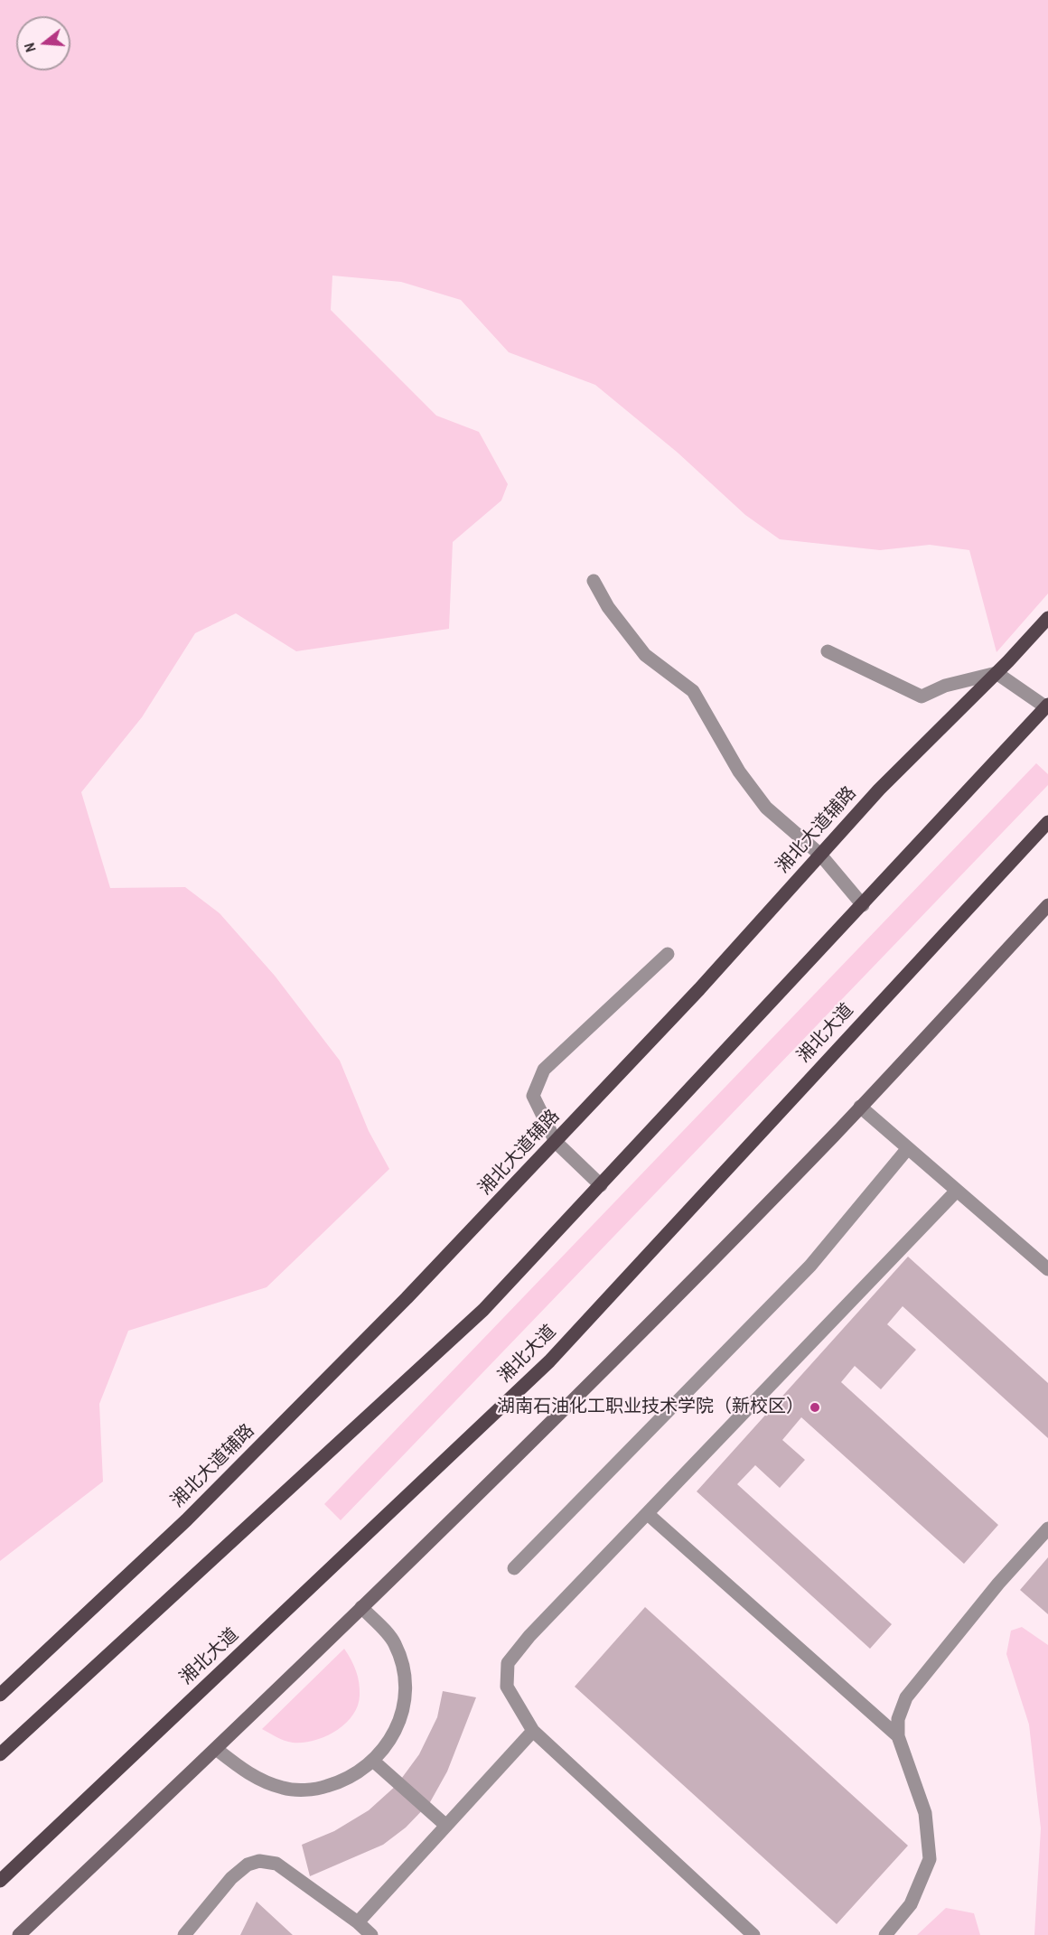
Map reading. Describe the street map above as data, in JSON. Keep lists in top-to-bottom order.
{
  "streets": {
    "main road": ["湘北大道辅路", "湘北大道"]
  },
  "places": ["湖南石油化工职业技术学院（新校区）"],
  "north": "left"
}
